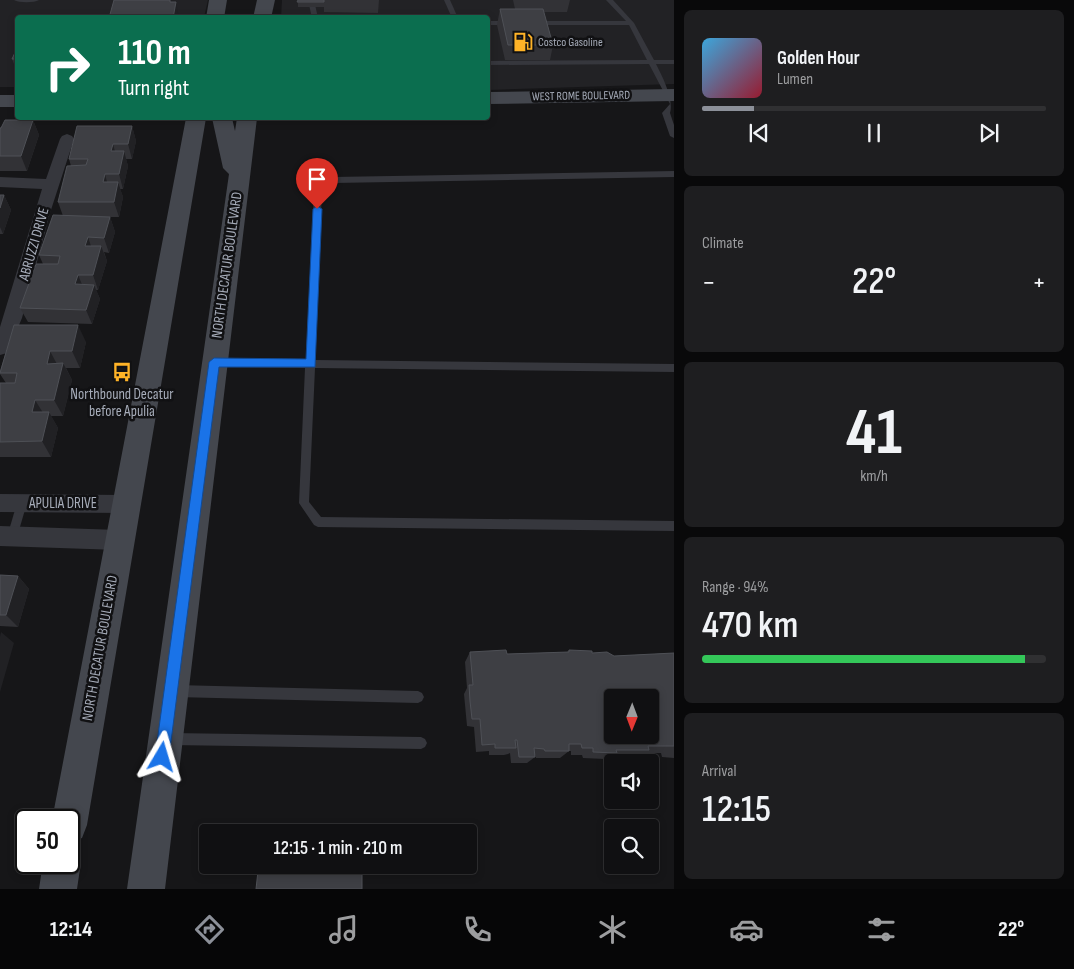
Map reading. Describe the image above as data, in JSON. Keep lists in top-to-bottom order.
{
  "streets": {
    "main road": ["WEST ROME BOULEVARD", "NORTH DECATUR BOULEVARD"],
    "street": ["ABRUZZI DRIVE", "APULIA DRIVE"]
  },
  "crossings": [
    ["NORTH DECATUR BOULEVARD", "APULIA DRIVE"]
  ],
  "places": {
    "fuel station": ["Costco Gasoline"],
    "bus stop": ["Northbound Decatur before Apulia"]
  },
  "north": "bottom",
  "page": {
    "turn": ["110 m", "Turn right"],
    "song": ["Golden Hour", "Lumen"],
    "tile": [
      "Climate",
      ["41", "km/h"],
      ["Range · 94%", "470 km"],
      ["Arrival", "12:15"]
    ],
    "heat": ["−", "22°", "+"],
    "limit": "50",
    "trip": "12:15 · 1 min · 210 m",
    "tabs": ["12:14", "22°"]
  }
}
